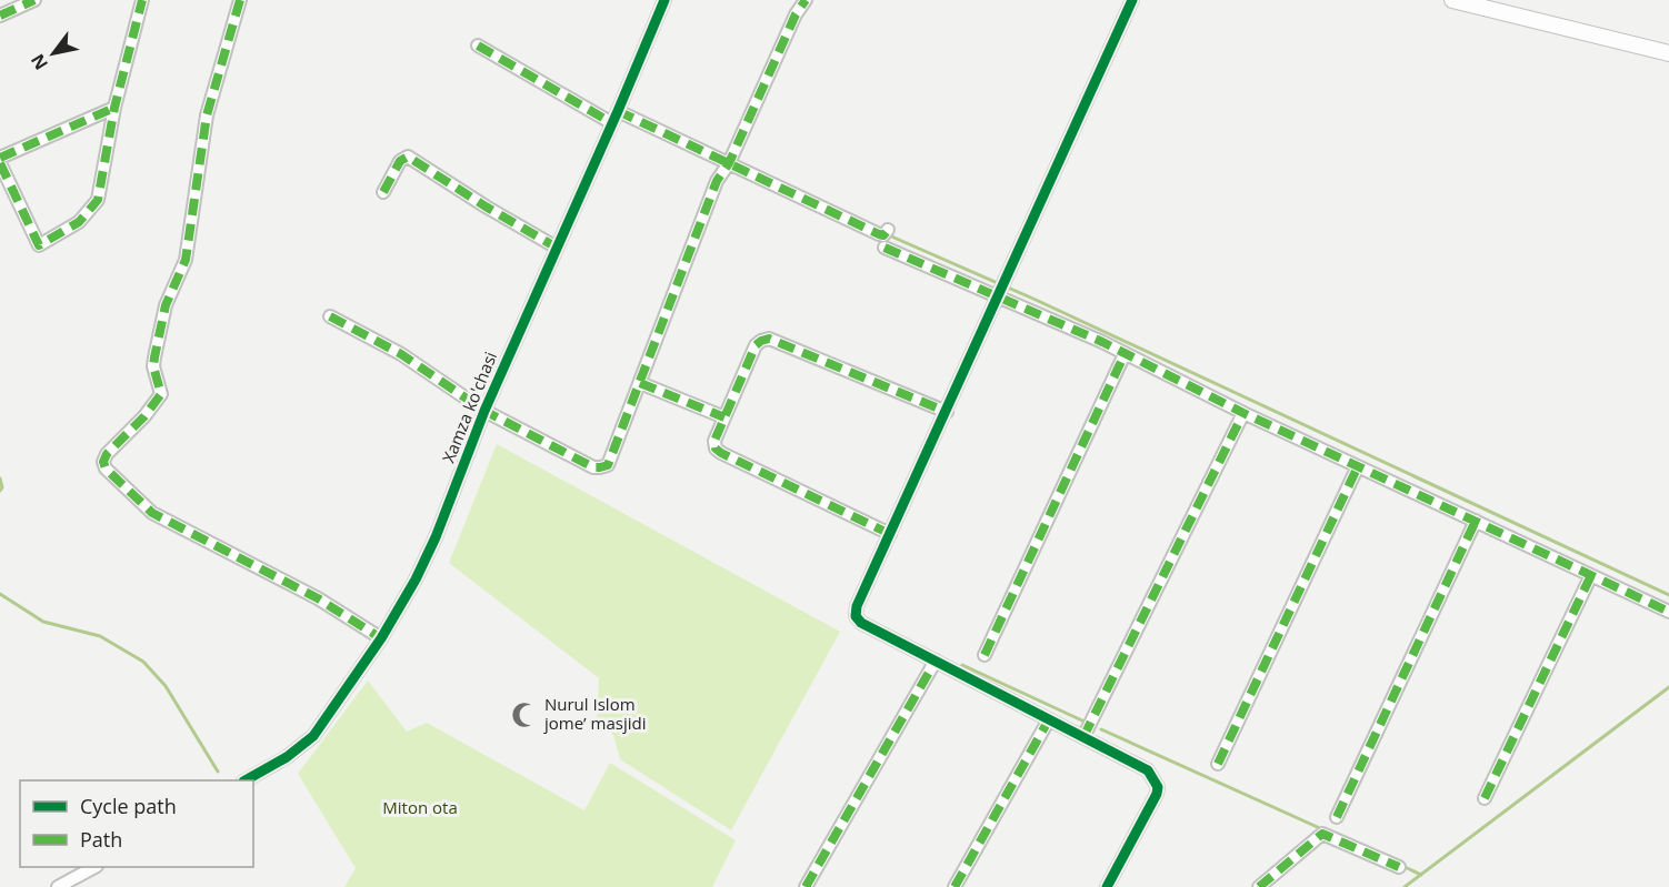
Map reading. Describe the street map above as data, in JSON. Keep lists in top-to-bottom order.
{
  "streets": {
    "street": ["Xamza ko'chasi"]
  },
  "parks": ["Miton ota"],
  "places": {
    "mosque": ["Nurul Islom jome’ masjidi"]
  },
  "legend": ["Cycle path", "Path"],
  "north": "bottom left"
}
